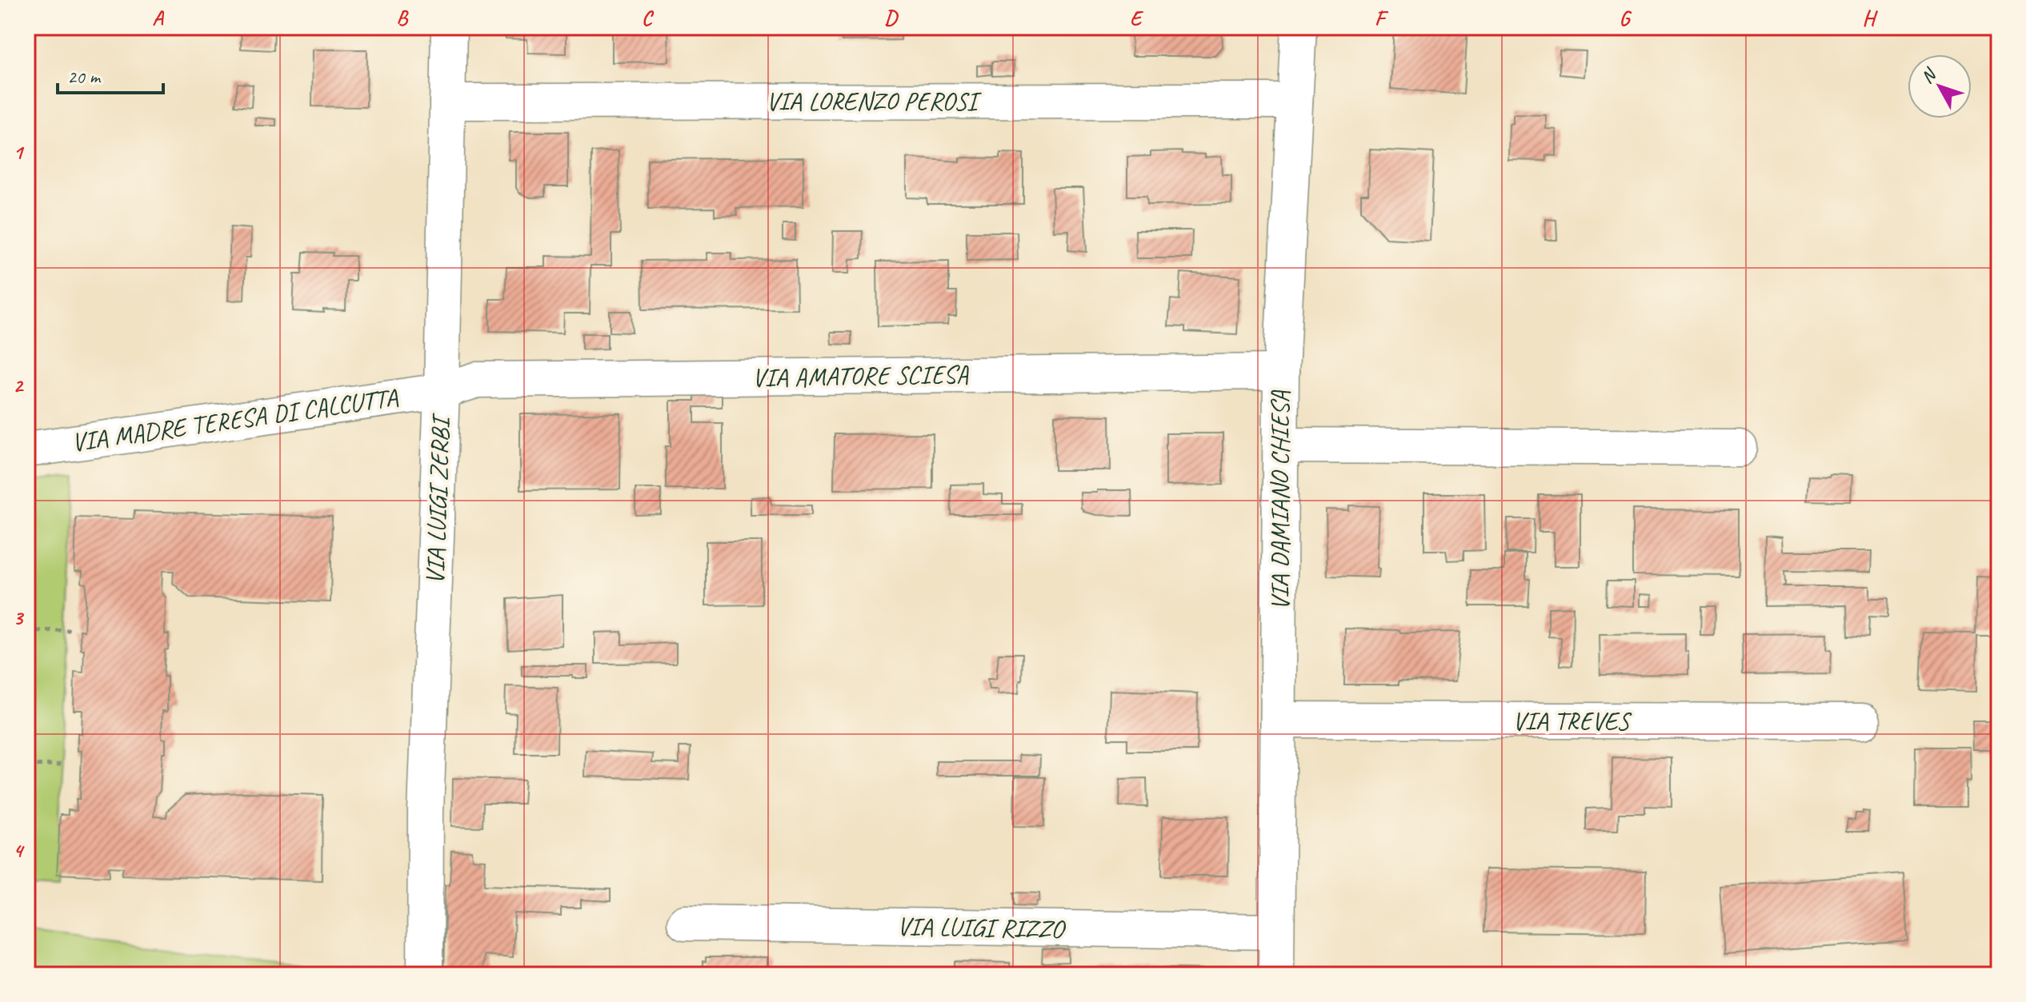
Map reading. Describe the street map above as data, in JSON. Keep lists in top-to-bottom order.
{
  "streets": {
    "street": [
      "VIA LORENZO PEROSI",
      "VIA AMATORE SCIESA",
      "VIA MADRE TERESA DI CALCUTTA",
      "VIA DAMIANO CHIESA",
      "VIA LUIGI ZERBI",
      "VIA TREVES",
      "VIA LUIGI RIZZO"
    ]
  },
  "crossings": [
    ["VIA LORENZO PEROSI", "VIA DAMIANO CHIESA"],
    ["VIA LORENZO PEROSI", "VIA LUIGI ZERBI"],
    ["VIA AMATORE SCIESA", "VIA MADRE TERESA DI CALCUTTA"],
    ["VIA AMATORE SCIESA", "VIA DAMIANO CHIESA"],
    ["VIA AMATORE SCIESA", "VIA LUIGI ZERBI"],
    ["VIA MADRE TERESA DI CALCUTTA", "VIA LUIGI ZERBI"],
    ["VIA DAMIANO CHIESA", "VIA TREVES"],
    ["VIA DAMIANO CHIESA", "VIA LUIGI RIZZO"]
  ],
  "scale_bar": "20 m",
  "north": "top left",
  "grid": {
    "columns": [
      "A",
      "B",
      "C",
      "D",
      "E",
      "F",
      "G",
      "H"
    ],
    "rows": [
      "1",
      "2",
      "3",
      "4"
    ]
  }
}
